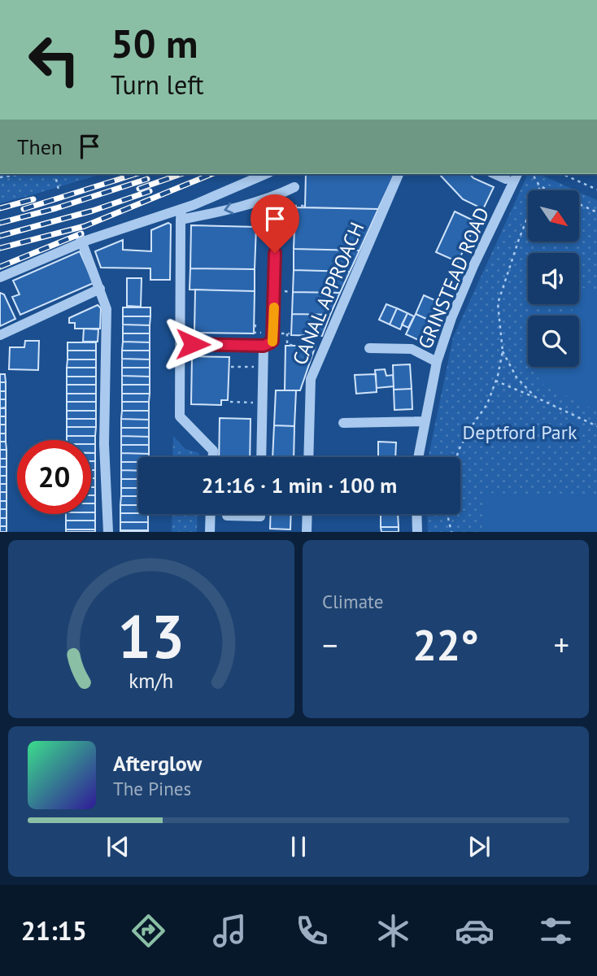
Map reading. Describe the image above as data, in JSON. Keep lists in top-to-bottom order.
{
  "streets": {
    "street": ["GRINSTEAD ROAD", "CANAL APPROACH"]
  },
  "parks": ["Deptford Park"],
  "north": "bottom right",
  "page": {
    "turn": ["50 m", "Turn left"],
    "then": "Then",
    "limit": "20",
    "trip": "21:16 · 1 min · 100 m",
    "tile": "Climate",
    "heat": ["−", "22°", "+"],
    "song": ["Afterglow", "The Pines"],
    "tabs": "21:15",
    "gauge": ["13", "km/h"]
  }
}
